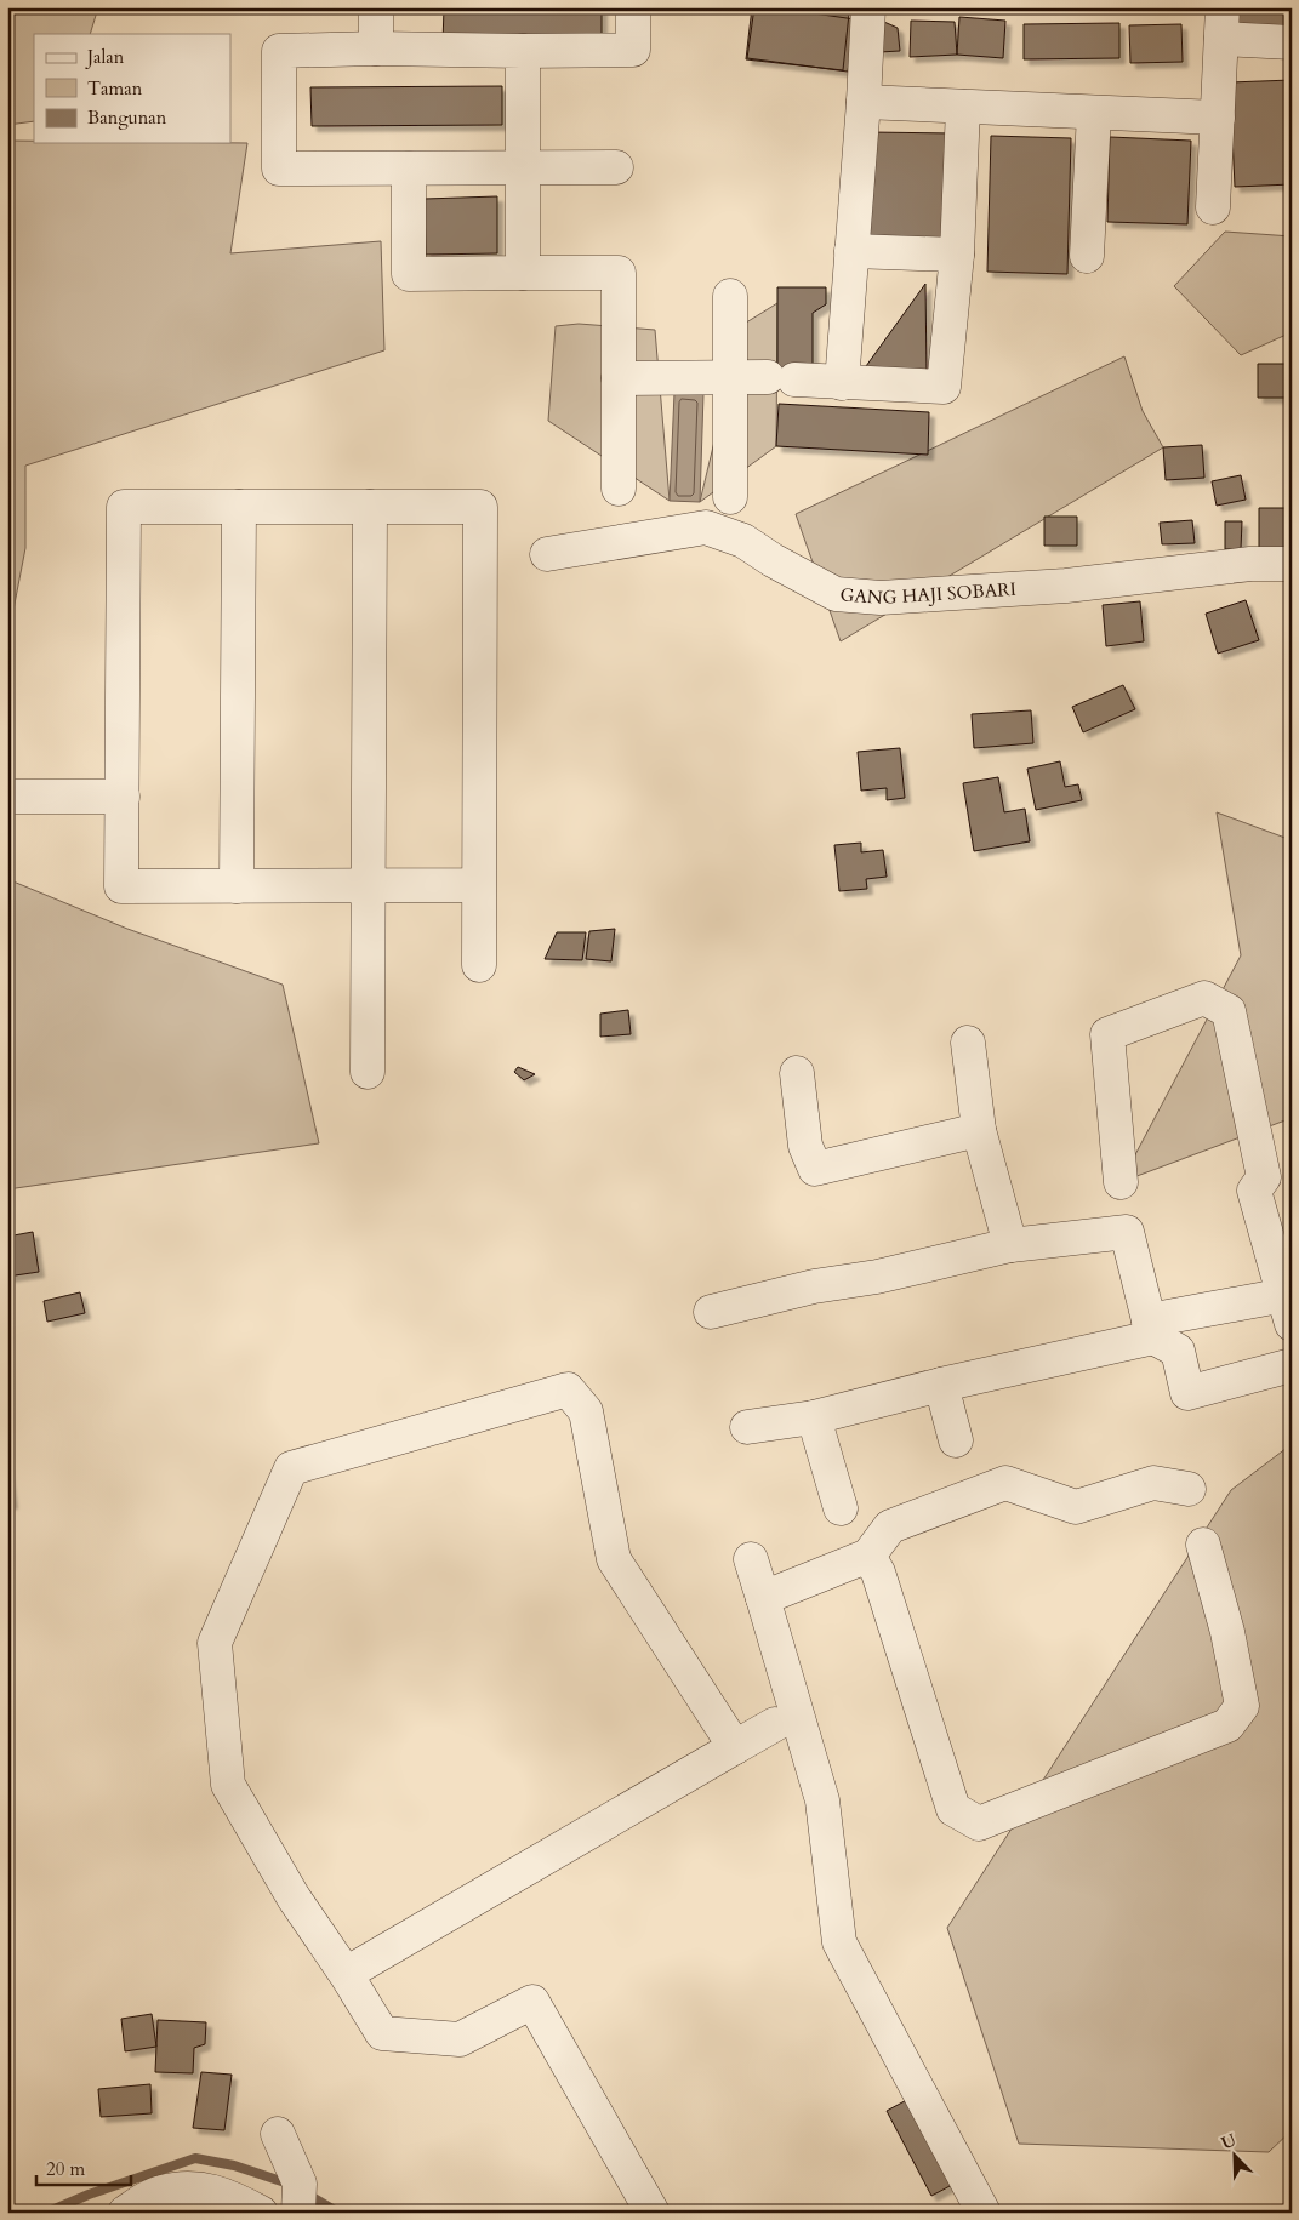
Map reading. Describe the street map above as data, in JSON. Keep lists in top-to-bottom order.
{
  "streets": {
    "street": ["GANG HAJI SOBARI"]
  },
  "legend": ["Jalan", "Taman", "Bangunan"],
  "scale_bar": "20 m",
  "north": "top left"
}
